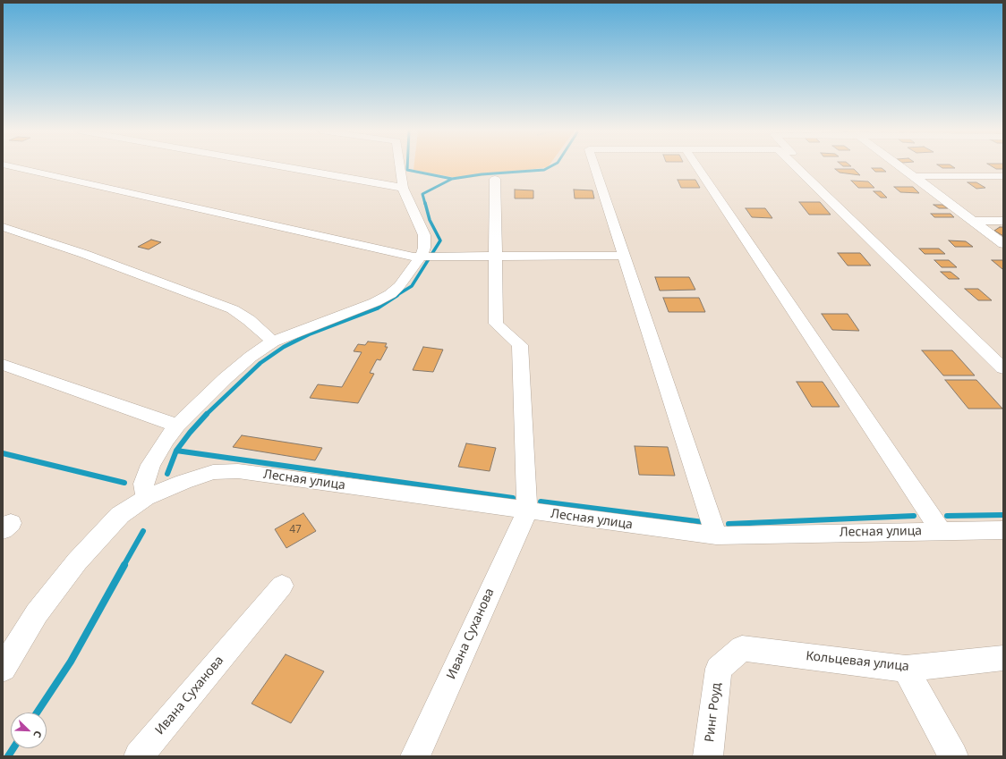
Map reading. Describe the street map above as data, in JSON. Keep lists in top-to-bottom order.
{
  "streets": {
    "street": [
      "Лесная улица",
      "Ивана Суханова",
      "Кольцевая улица",
      "Ринг Роуд"
    ]
  },
  "crossings": [
    ["Лесная улица", "Ивана Суханова"],
    ["Кольцевая улица", "Ринг Роуд"]
  ],
  "house_numbers": ["47"],
  "north": "bottom right"
}
